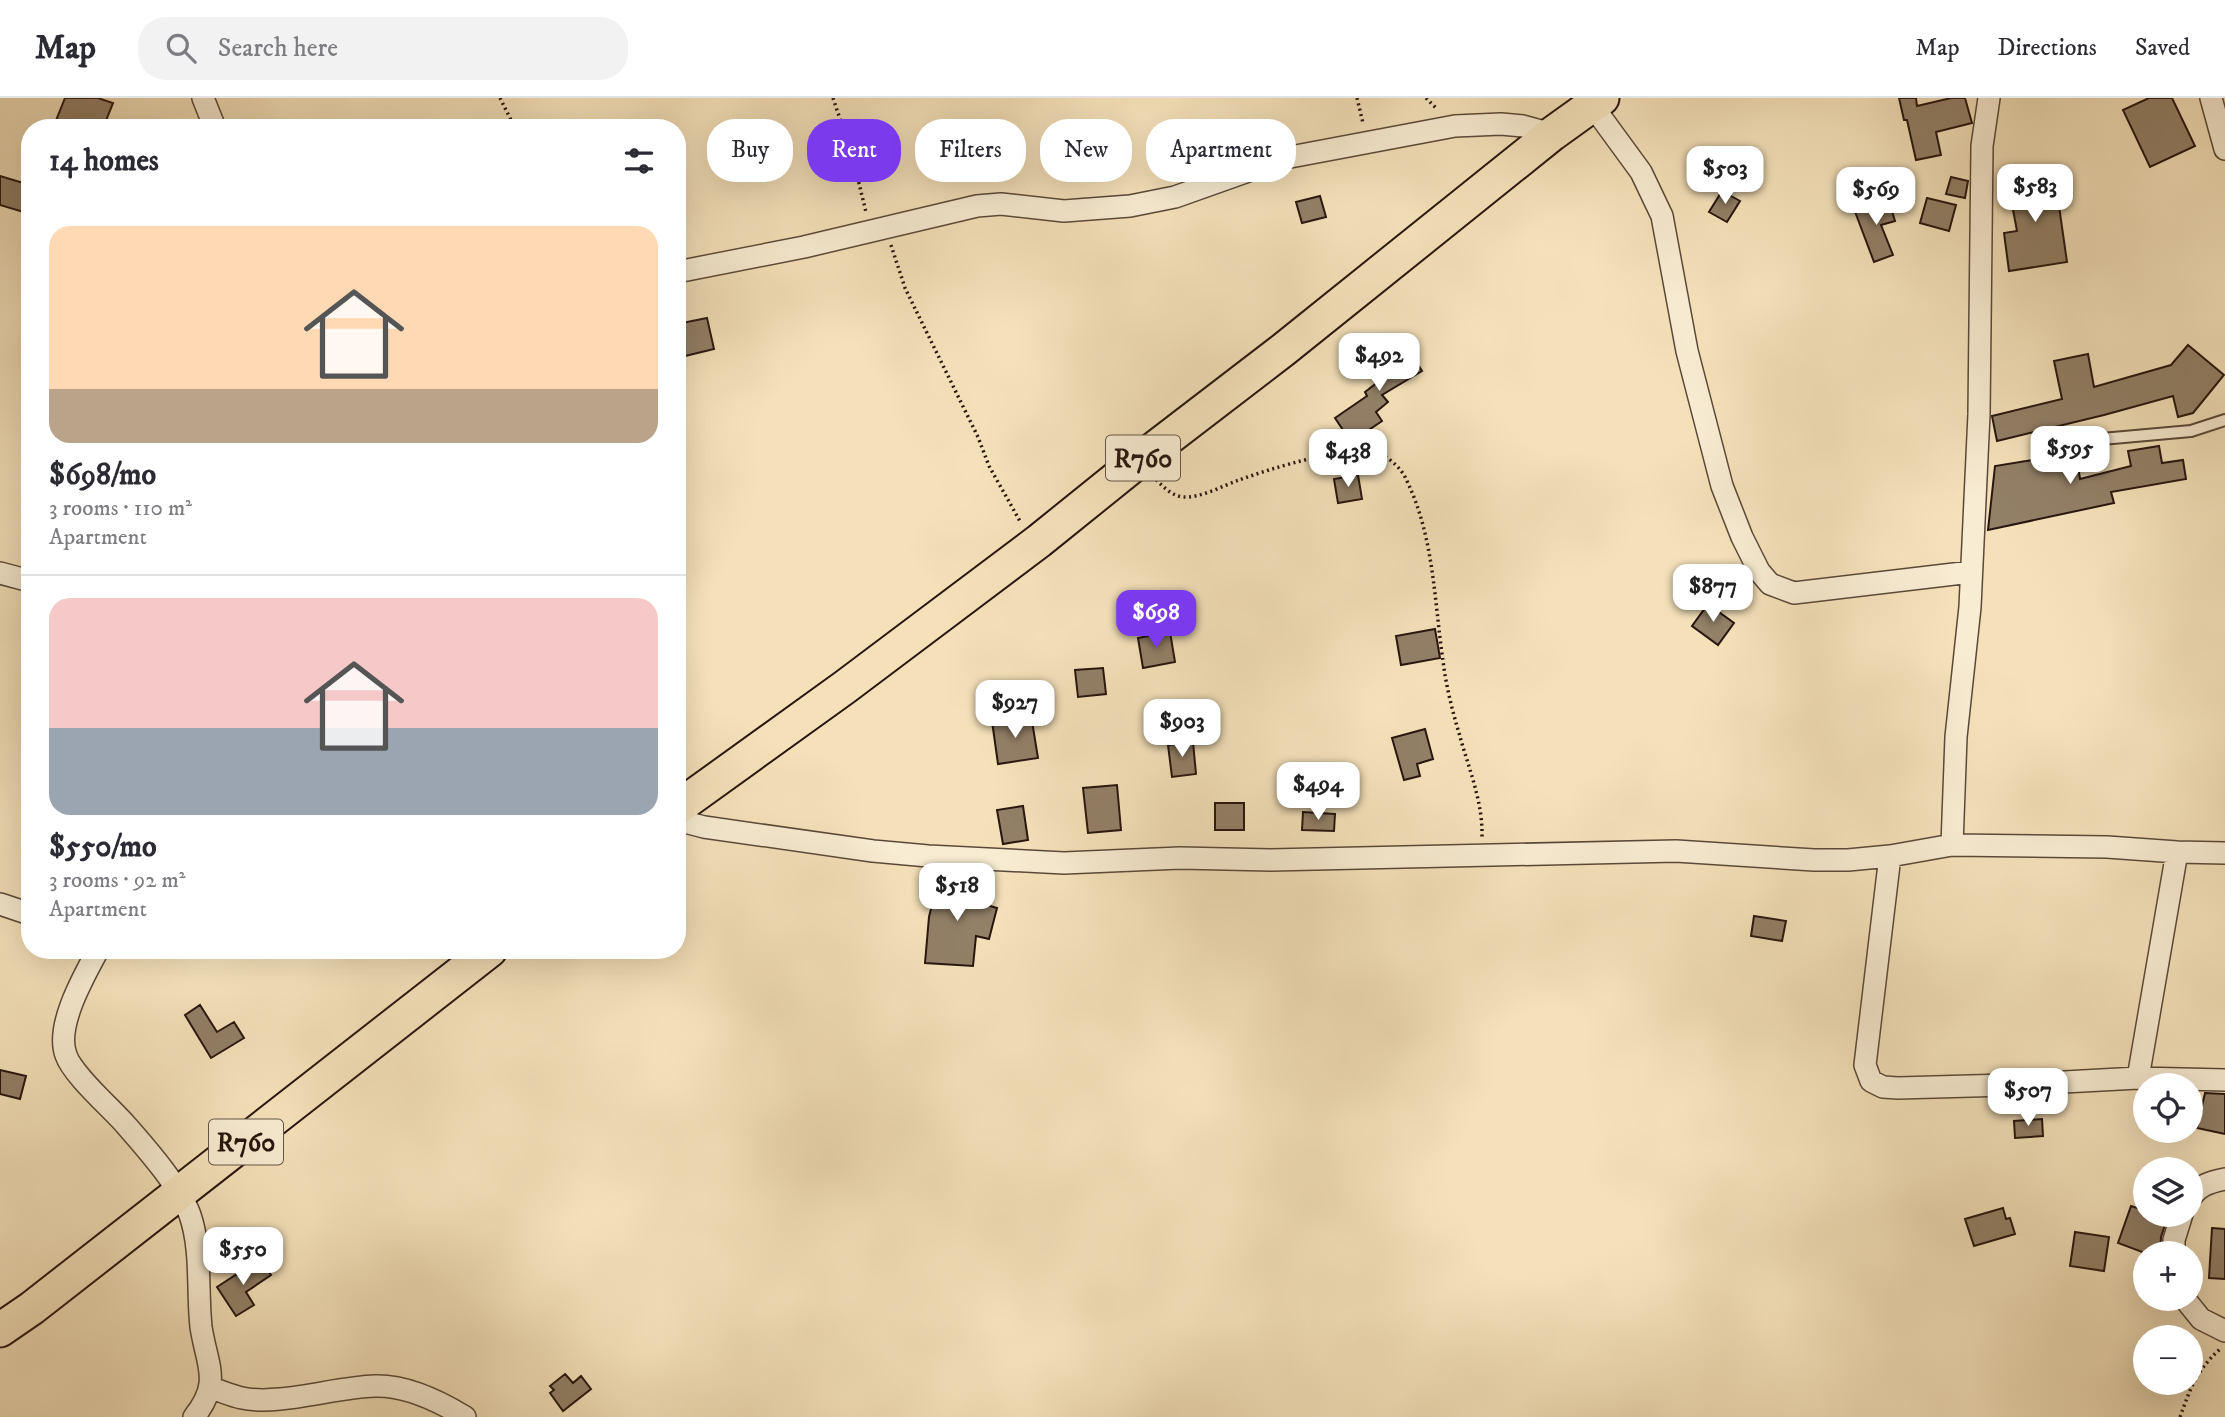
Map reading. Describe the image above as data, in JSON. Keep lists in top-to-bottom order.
{
  "streets": {
    "main road": ["R760"]
  },
  "page": {
    "header": "Map",
    "search": "Search here",
    "nav": ["Map", "Directions", "Saved"],
    "chip": [
      "Buy",
      "Rent",
      "Filters",
      "New",
      "Apartment"
    ],
    "heading": "14 homes",
    "price": [
      "$503",
      "$583",
      "$569",
      "$492",
      "$595",
      "$438",
      "$877",
      "$698",
      "$927",
      "$903",
      "$494",
      "$518",
      "$507",
      "$550"
    ],
    "list": [
      {
        "name": "$698/mo",
        "note": "3 rooms · 110 m² · Apartment"
      },
      {
        "name": "$550/mo",
        "note": "3 rooms · 92 m² · Apartment"
      }
    ],
    "map_buttons": ["+", "−"]
  }
}
